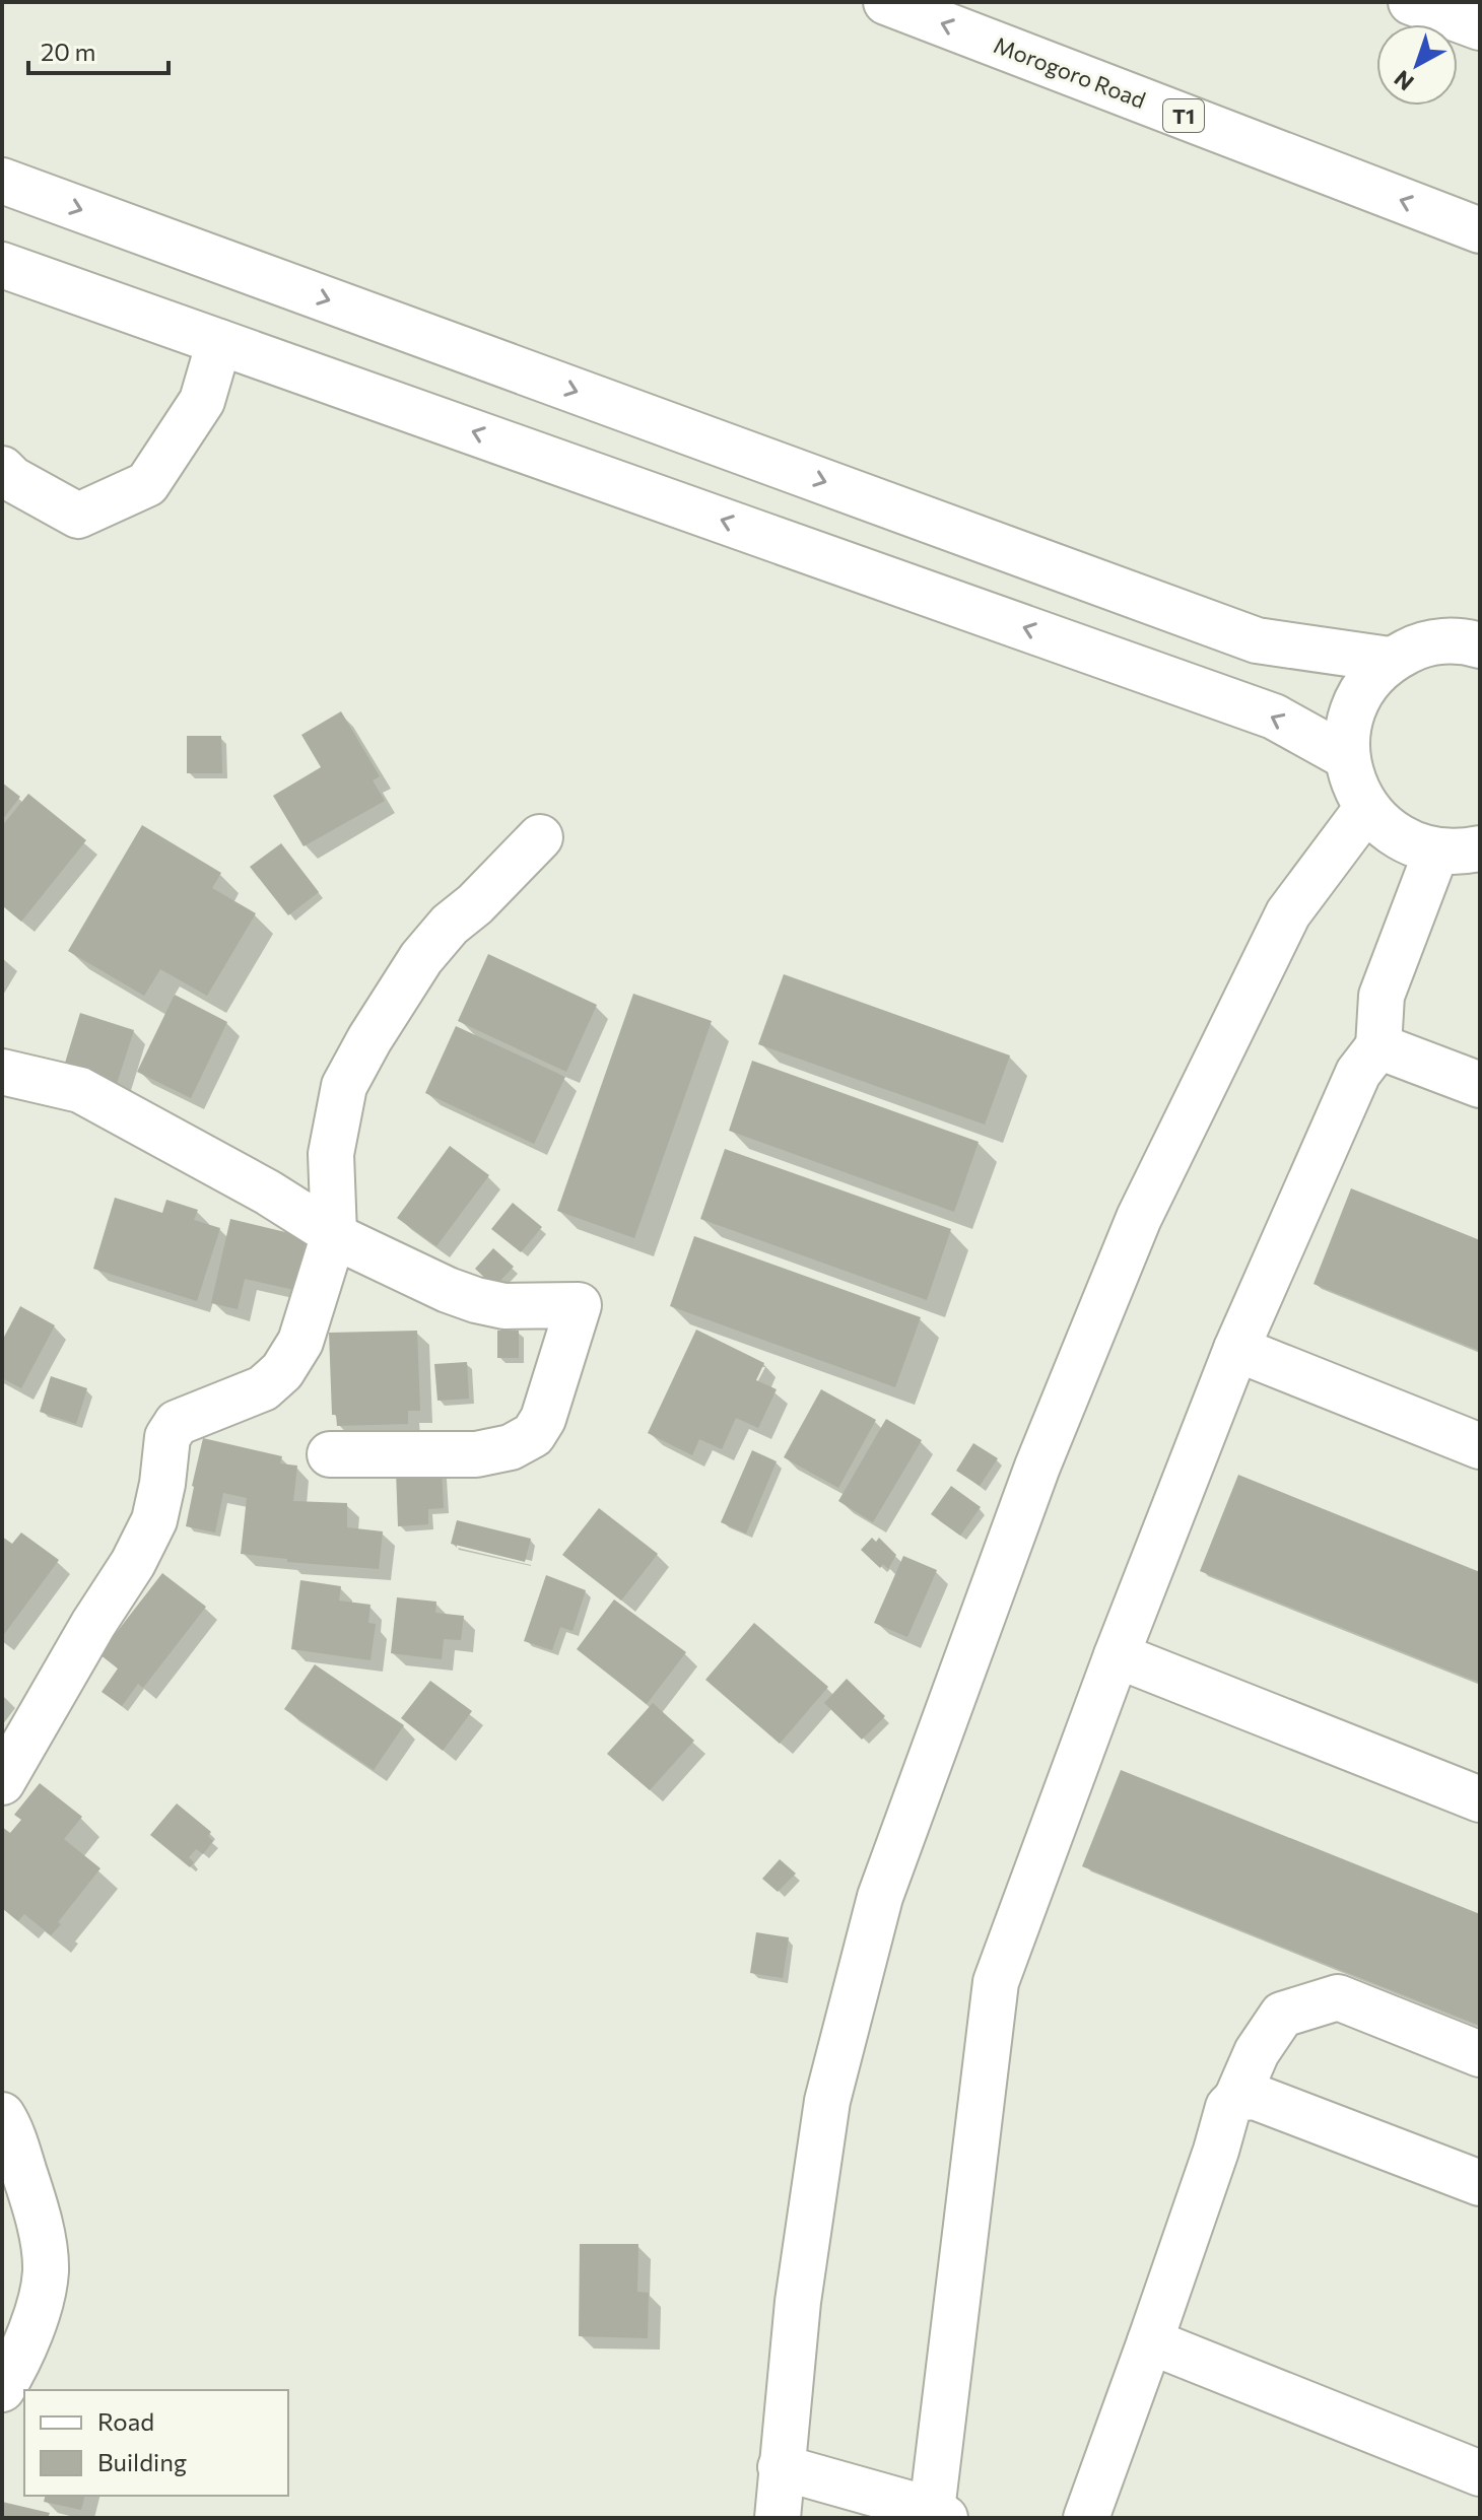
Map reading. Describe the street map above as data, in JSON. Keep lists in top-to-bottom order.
{
  "streets": {
    "main road": ["Morogoro Road", "T1"]
  },
  "one_way": ["Morogoro Road"],
  "legend": ["Road", "Building"],
  "scale_bar": "20 m",
  "north": "bottom left"
}
